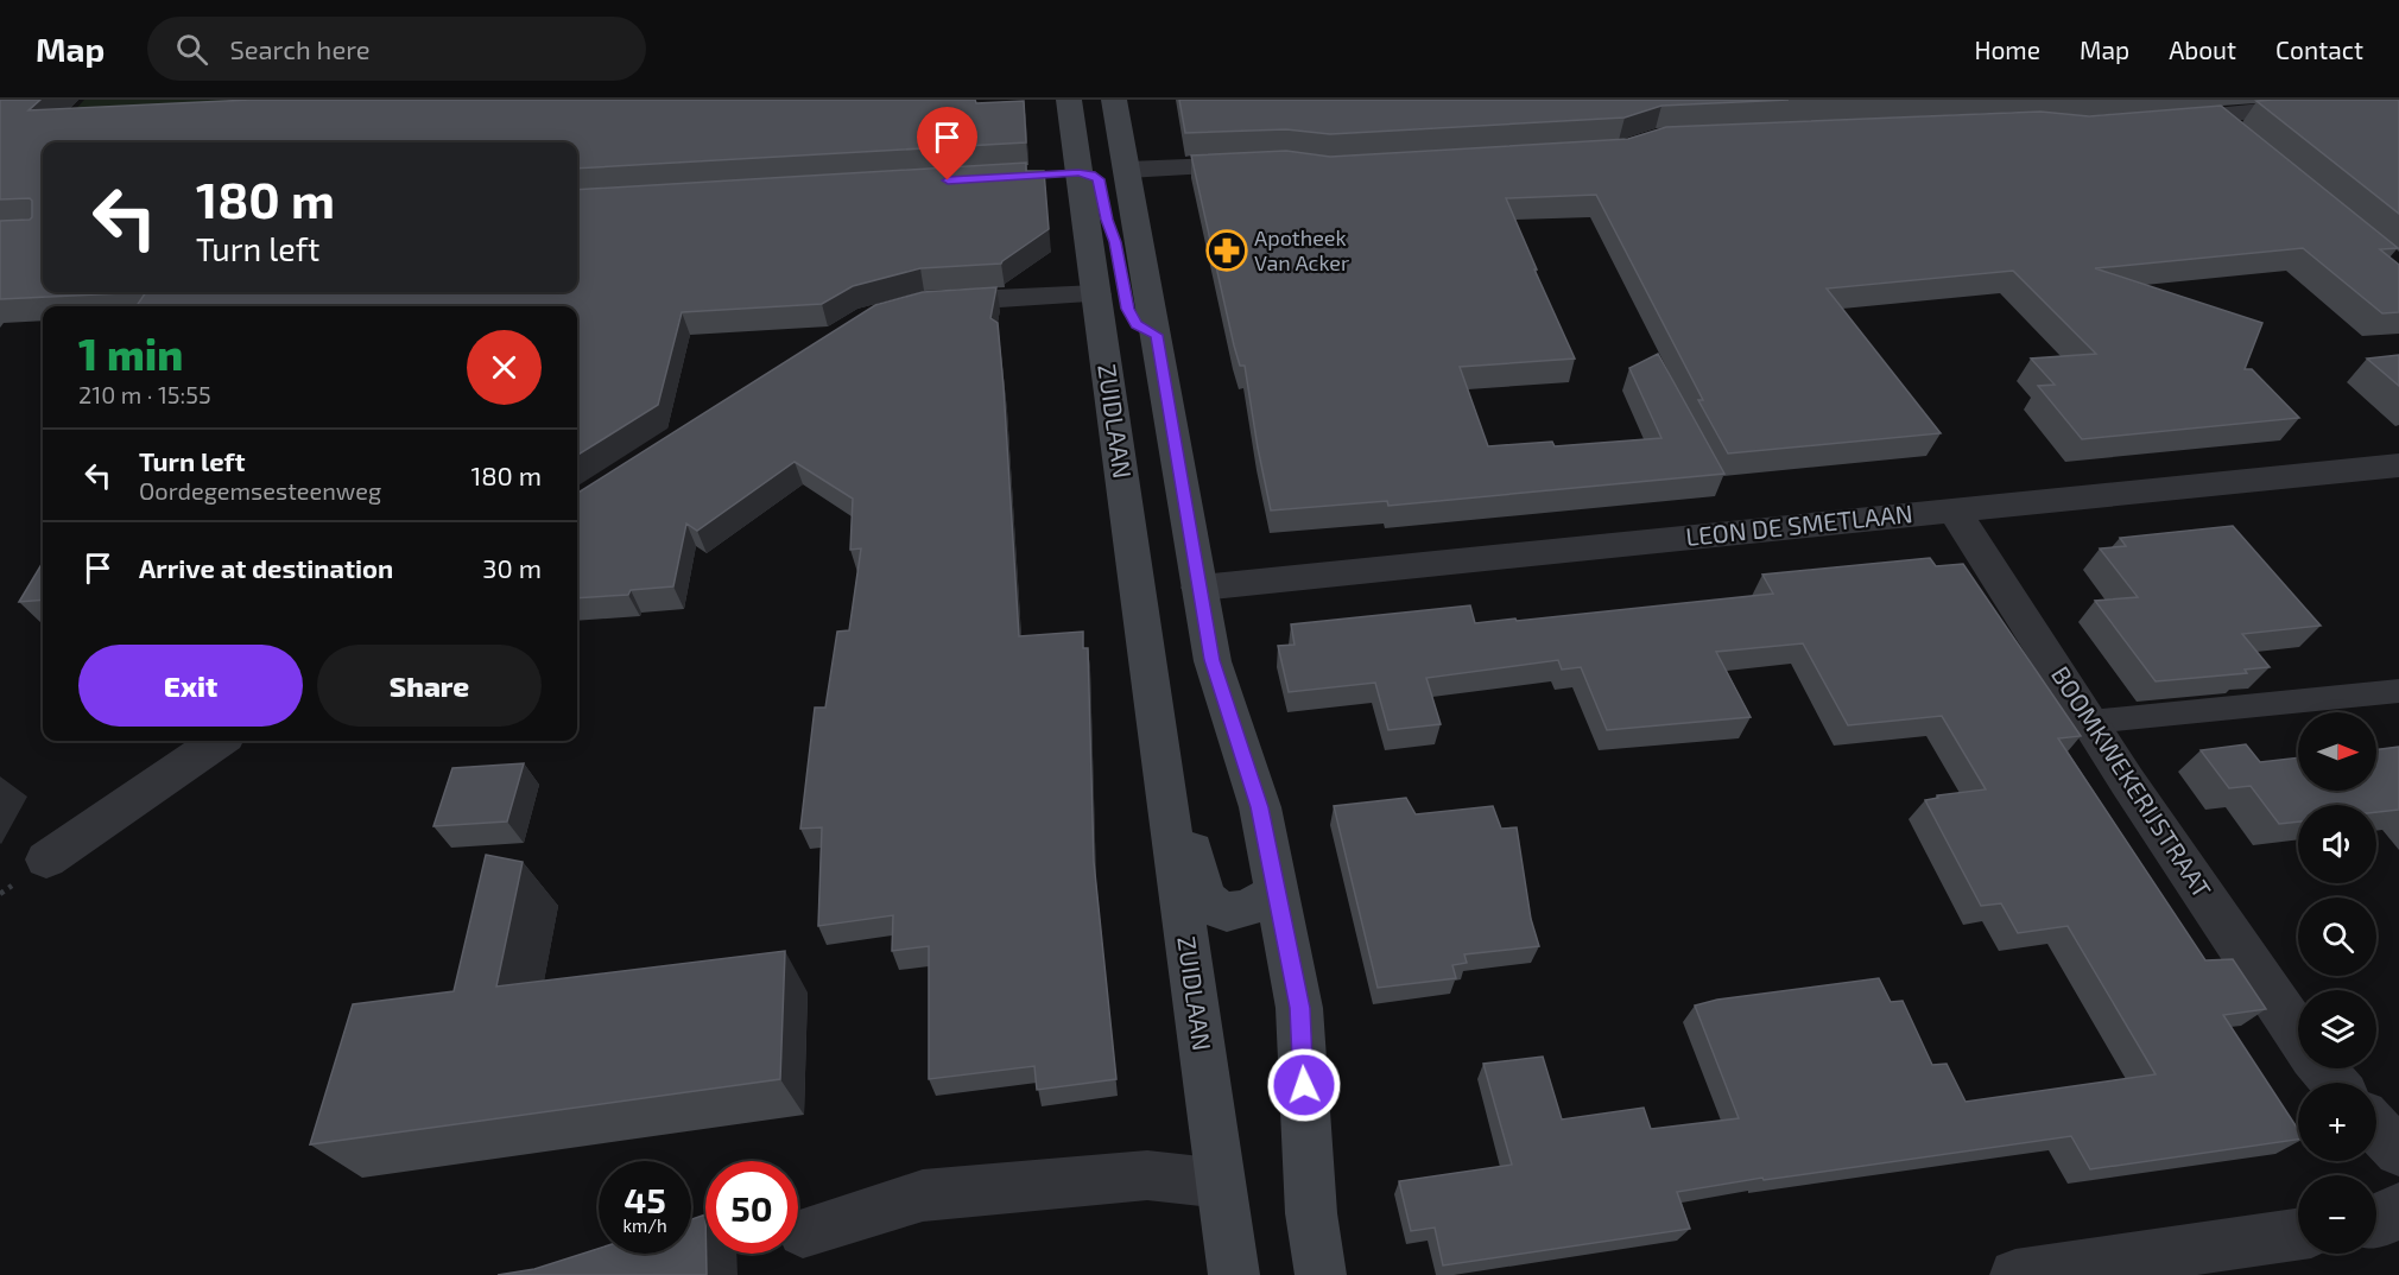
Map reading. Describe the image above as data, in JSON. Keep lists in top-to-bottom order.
{
  "streets": {
    "main road": ["ZUIDLAAN"],
    "street": ["LEON DE SMETLAAN", "BOOMKWEKERIJSTRAAT"]
  },
  "crossings": [
    ["LEON DE SMETLAAN", "BOOMKWEKERIJSTRAAT"]
  ],
  "places": {
    "pharmacy": ["Apotheek Van Acker"]
  },
  "north": "right",
  "page": {
    "header": "Map",
    "search": "Search here",
    "nav": [
      "Home",
      "Map",
      "About",
      "Contact"
    ],
    "turn": ["180 m", "Turn left"],
    "heading": ["1 min", "210 m · 15:55"],
    "list": [
      {
        "name": "Turn left",
        "note": "Oordegemsesteenweg",
        "value": "180 m"
      },
      {
        "name": "Arrive at destination",
        "value": "30 m"
      }
    ],
    "buttons": ["Exit", "Share"],
    "map_buttons": ["+", "−"],
    "speed": "45 km/h",
    "limit": "50"
  }
}
